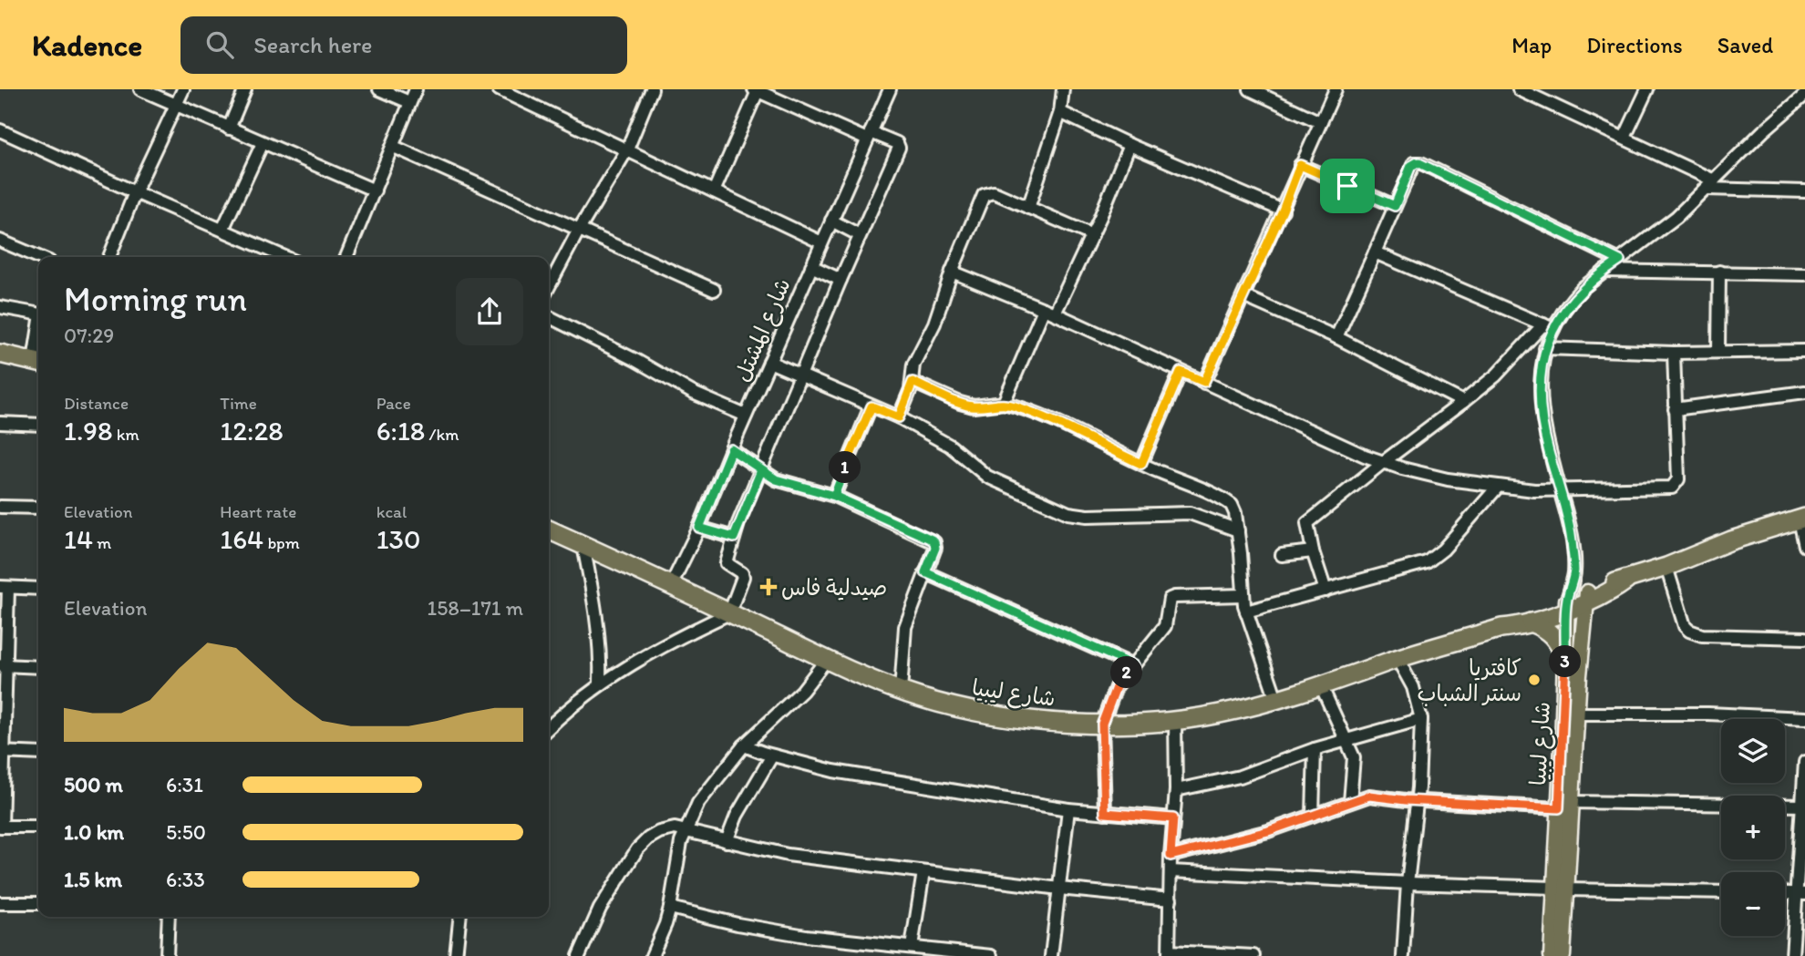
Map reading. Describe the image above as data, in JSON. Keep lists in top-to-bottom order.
{
  "streets": {
    "highway": ["شارع ليبيا"],
    "street": ["شارع المشتل"]
  },
  "crossings": [
    ["شارع المشتل", "شارع ليبيا"]
  ],
  "places": {
    "health": ["صيدلية فاس"],
    "other": ["كافتريا سنتر الشباب"]
  },
  "page": {
    "header": "Kadence",
    "search": "Search here",
    "nav": ["Map", "Directions", "Saved"],
    "heading": ["Morning run", "07:29"],
    "stats": [
      ["Distance", "1.98 km"],
      ["Time", "12:28"],
      ["Pace", "6:18 /km"],
      ["Elevation", "14 m"],
      ["Heart rate", "164 bpm"],
      ["kcal", "130"]
    ],
    "pins": ["1", "3", "2"],
    "chart": ["Elevation", "158–171 m"],
    "map_buttons": ["+", "−"],
    "list": [
      {
        "name": "500 m",
        "note": "6:31"
      },
      {
        "name": "1.0 km",
        "note": "5:50"
      },
      {
        "name": "1.5 km",
        "note": "6:33"
      }
    ]
  }
}
